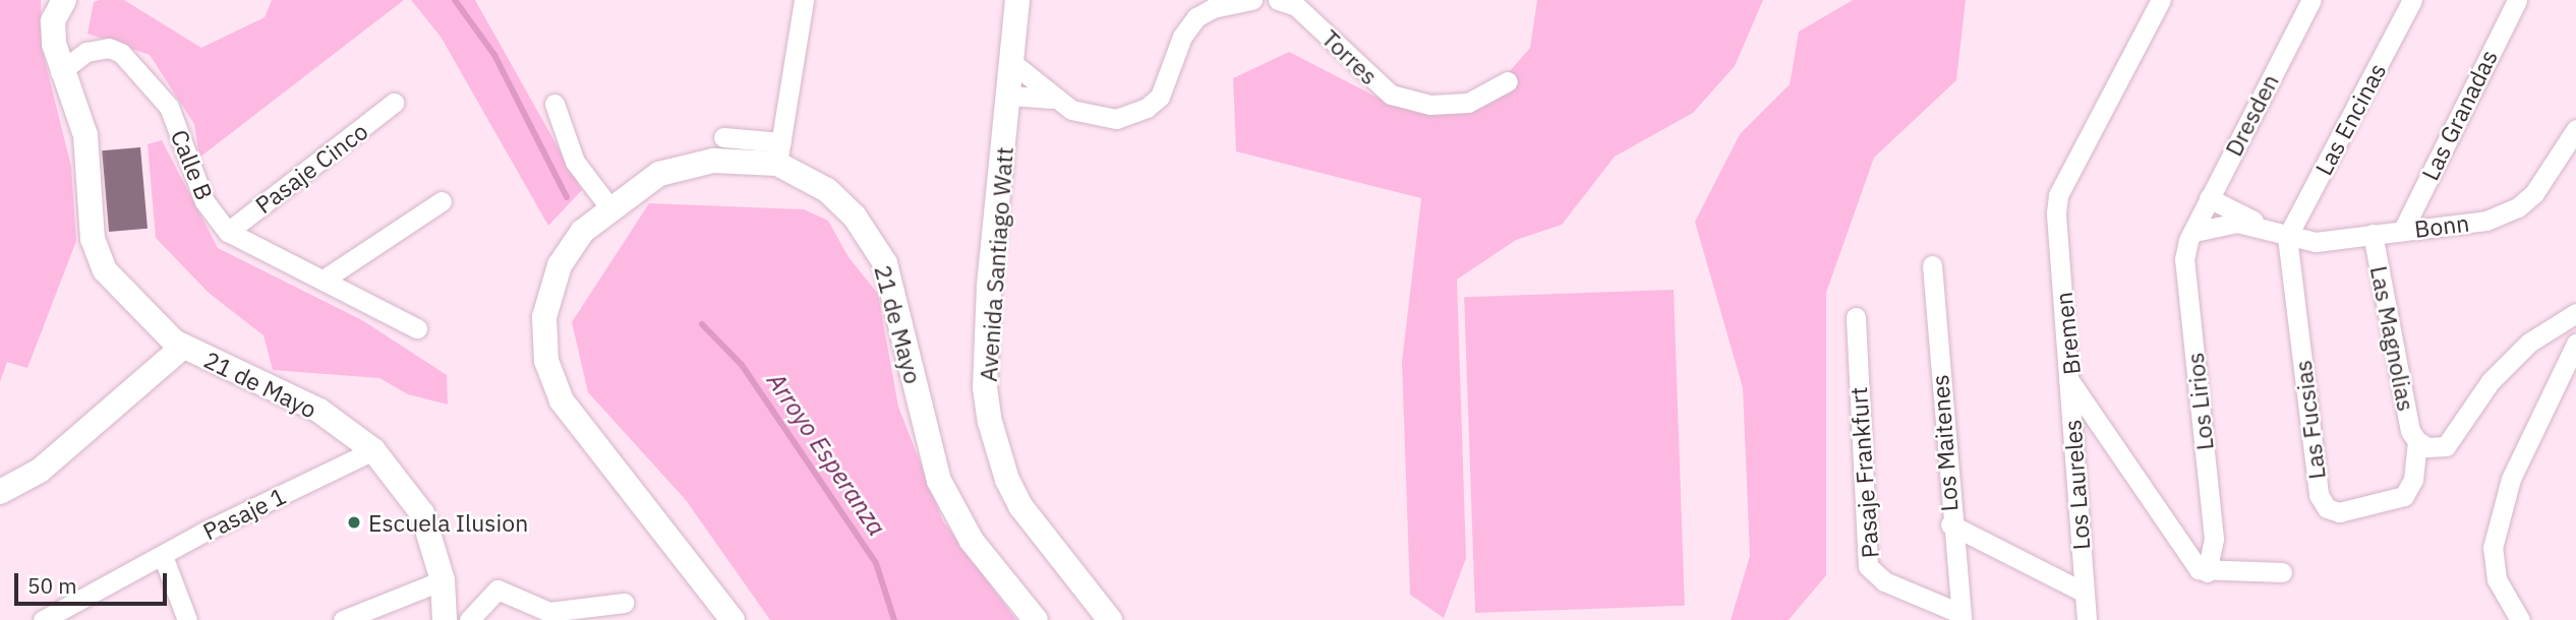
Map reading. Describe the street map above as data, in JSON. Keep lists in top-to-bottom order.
{
  "streets": {
    "street": [
      "Torres",
      "Dresden",
      "Las Granadas",
      "Las Encinas",
      "Calle B",
      "Pasaje Cinco",
      "Bonn",
      "Avenida Santiago Watt",
      "21 de Mayo",
      "Bremen",
      "Las Magnolias",
      "Los Lirios",
      "Las Fucsias",
      "Los Maitenes",
      "Pasaje Frankfurt",
      "Los Laureles",
      "Pasaje 1"
    ]
  },
  "crossings": [
    ["Dresden", "Bonn"],
    ["Dresden", "Los Lirios"],
    ["Las Granadas", "Bonn"],
    ["Las Encinas", "Bonn"],
    ["Las Encinas", "Las Fucsias"],
    ["Calle B", "Pasaje Cinco"],
    ["Bonn", "Las Magnolias"],
    ["Bonn", "Los Lirios"],
    ["Bonn", "Las Fucsias"],
    ["21 de Mayo", "Pasaje 1"],
    ["Bremen", "Los Lirios"],
    ["Bremen", "Los Laureles"],
    ["Las Magnolias", "Las Fucsias"],
    ["Los Maitenes", "Pasaje Frankfurt"],
    ["Los Maitenes", "Los Laureles"]
  ],
  "water": ["Arroyo Esperanza"],
  "places": ["Escuela Ilusion"],
  "scale_bar": "50 m"
}
